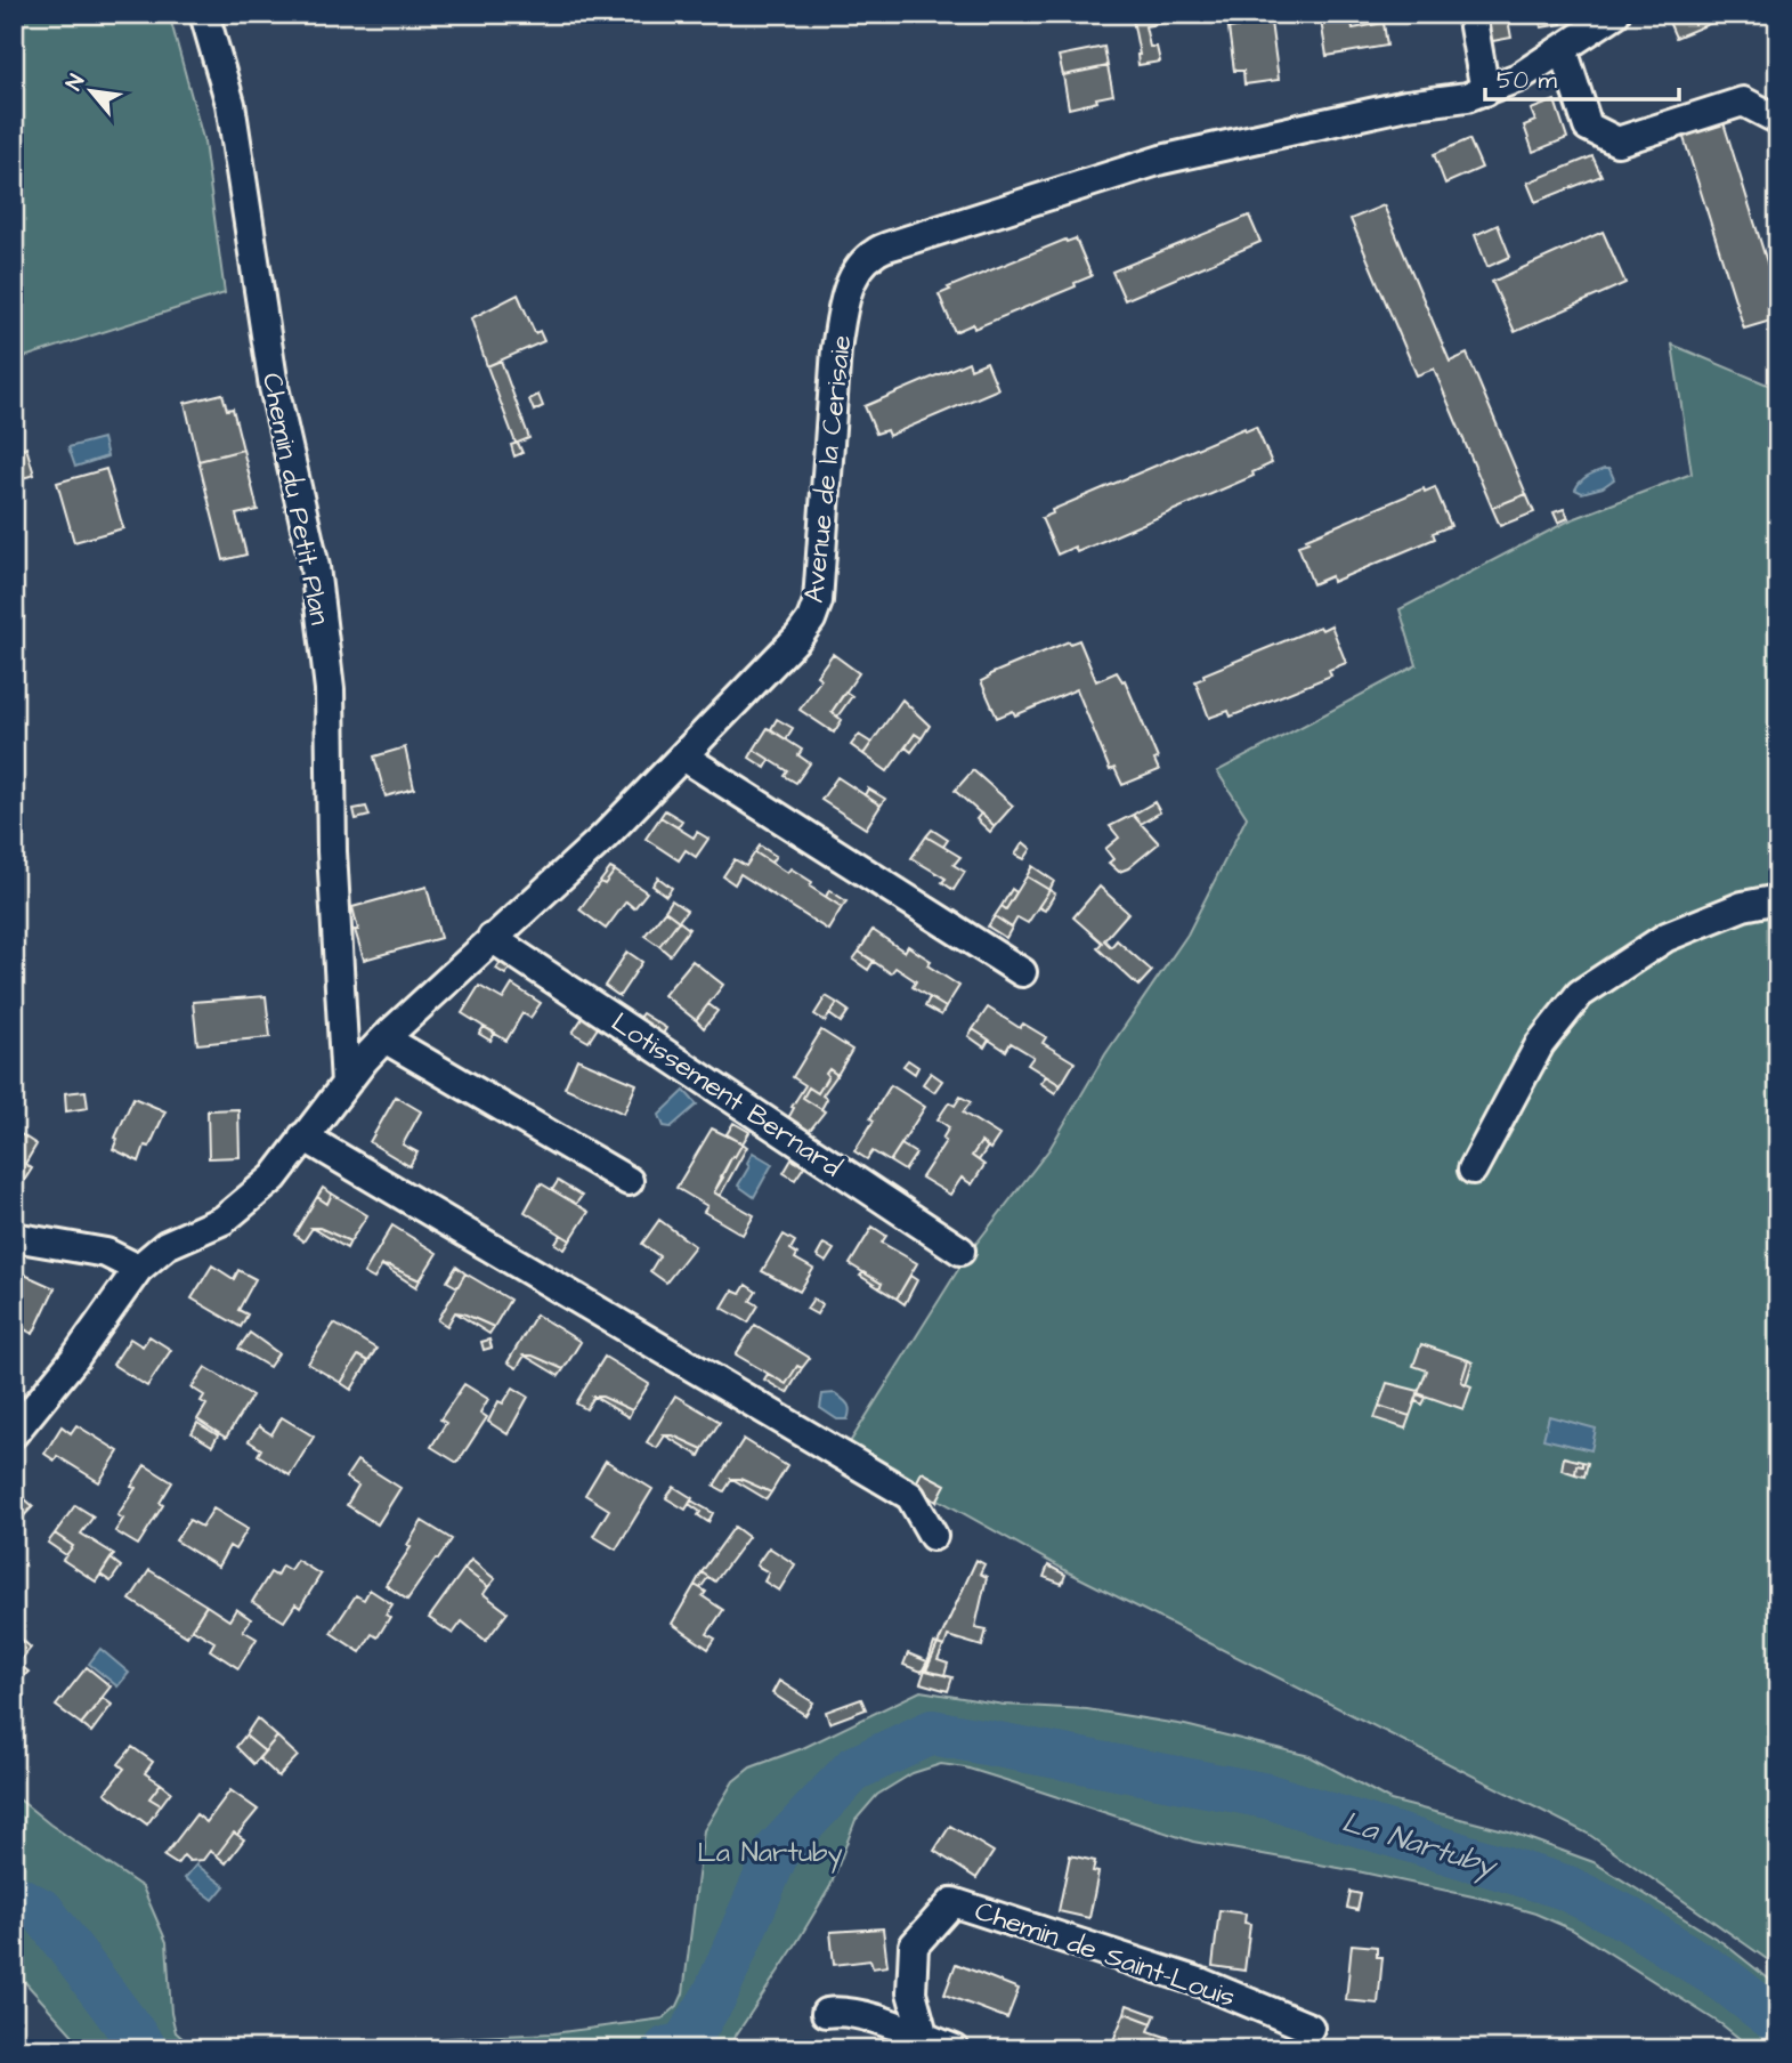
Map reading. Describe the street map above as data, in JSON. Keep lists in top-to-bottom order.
{
  "streets": {
    "street": [
      "Avenue de la Cerisaie",
      "Chemin du Petit Plan",
      "Lotissement Bernard",
      "Chemin de Saint-Louis"
    ]
  },
  "crossings": [
    ["Avenue de la Cerisaie", "Chemin du Petit Plan"],
    ["Avenue de la Cerisaie", "Lotissement Bernard"]
  ],
  "water": ["La Nartuby"],
  "parks": ["La Nartuby"],
  "scale_bar": "50 m",
  "north": "top left"
}
